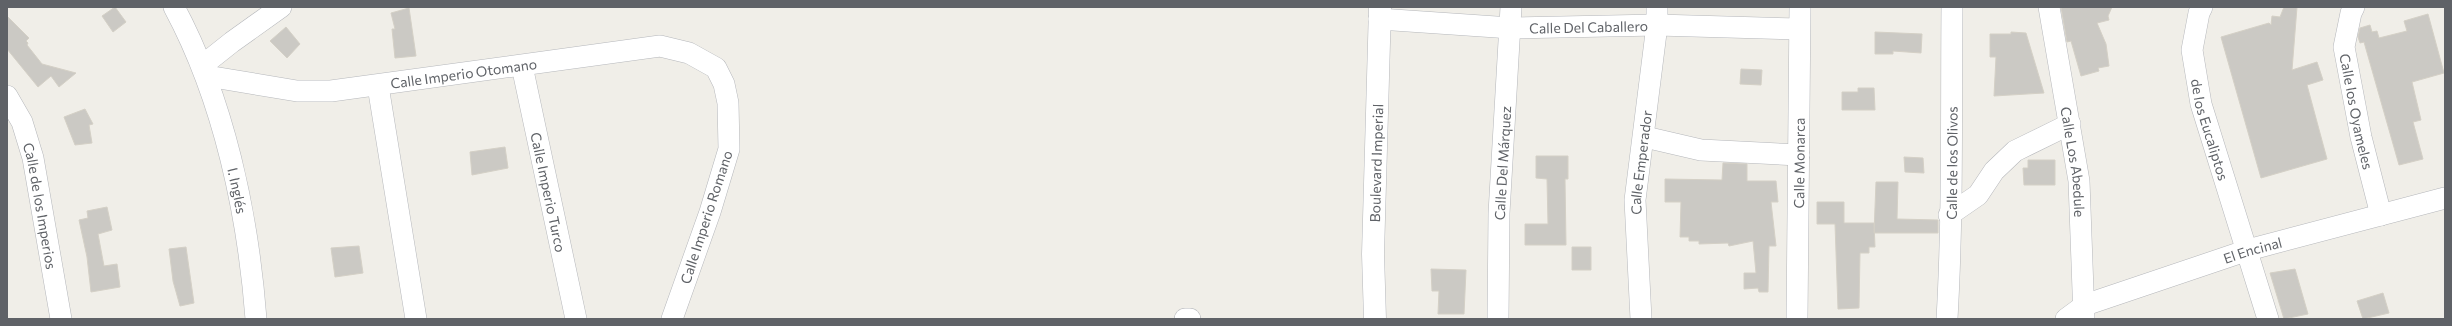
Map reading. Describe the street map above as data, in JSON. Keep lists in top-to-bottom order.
{
  "streets": {
    "street": [
      "Calle Del Caballero",
      "Calle Imperio Otomano",
      "Calle los Oyameles",
      "de los Eucaliptos",
      "Calle Los Abedule",
      "Boulevard Imperial",
      "Calle Del Márquez",
      "Calle Emperador",
      "Calle Monarca",
      "Calle de los Olivos",
      "I. Inglés",
      "Calle Imperio Turco",
      "Calle de los Imperios",
      "Calle Imperio Romano",
      "El Encinal"
    ]
  },
  "crossings": [
    ["Calle Del Caballero", "Boulevard Imperial"],
    ["Calle Del Caballero", "Calle Del Márquez"],
    ["Calle Del Caballero", "Calle Emperador"],
    ["Calle Del Caballero", "Calle Monarca"],
    ["Calle Imperio Otomano", "I. Inglés"],
    ["Calle Imperio Otomano", "Calle Imperio Turco"],
    ["Calle Imperio Otomano", "Calle Imperio Romano"],
    ["Calle los Oyameles", "El Encinal"],
    ["de los Eucaliptos", "El Encinal"],
    ["Calle Los Abedule", "El Encinal"]
  ]
}
